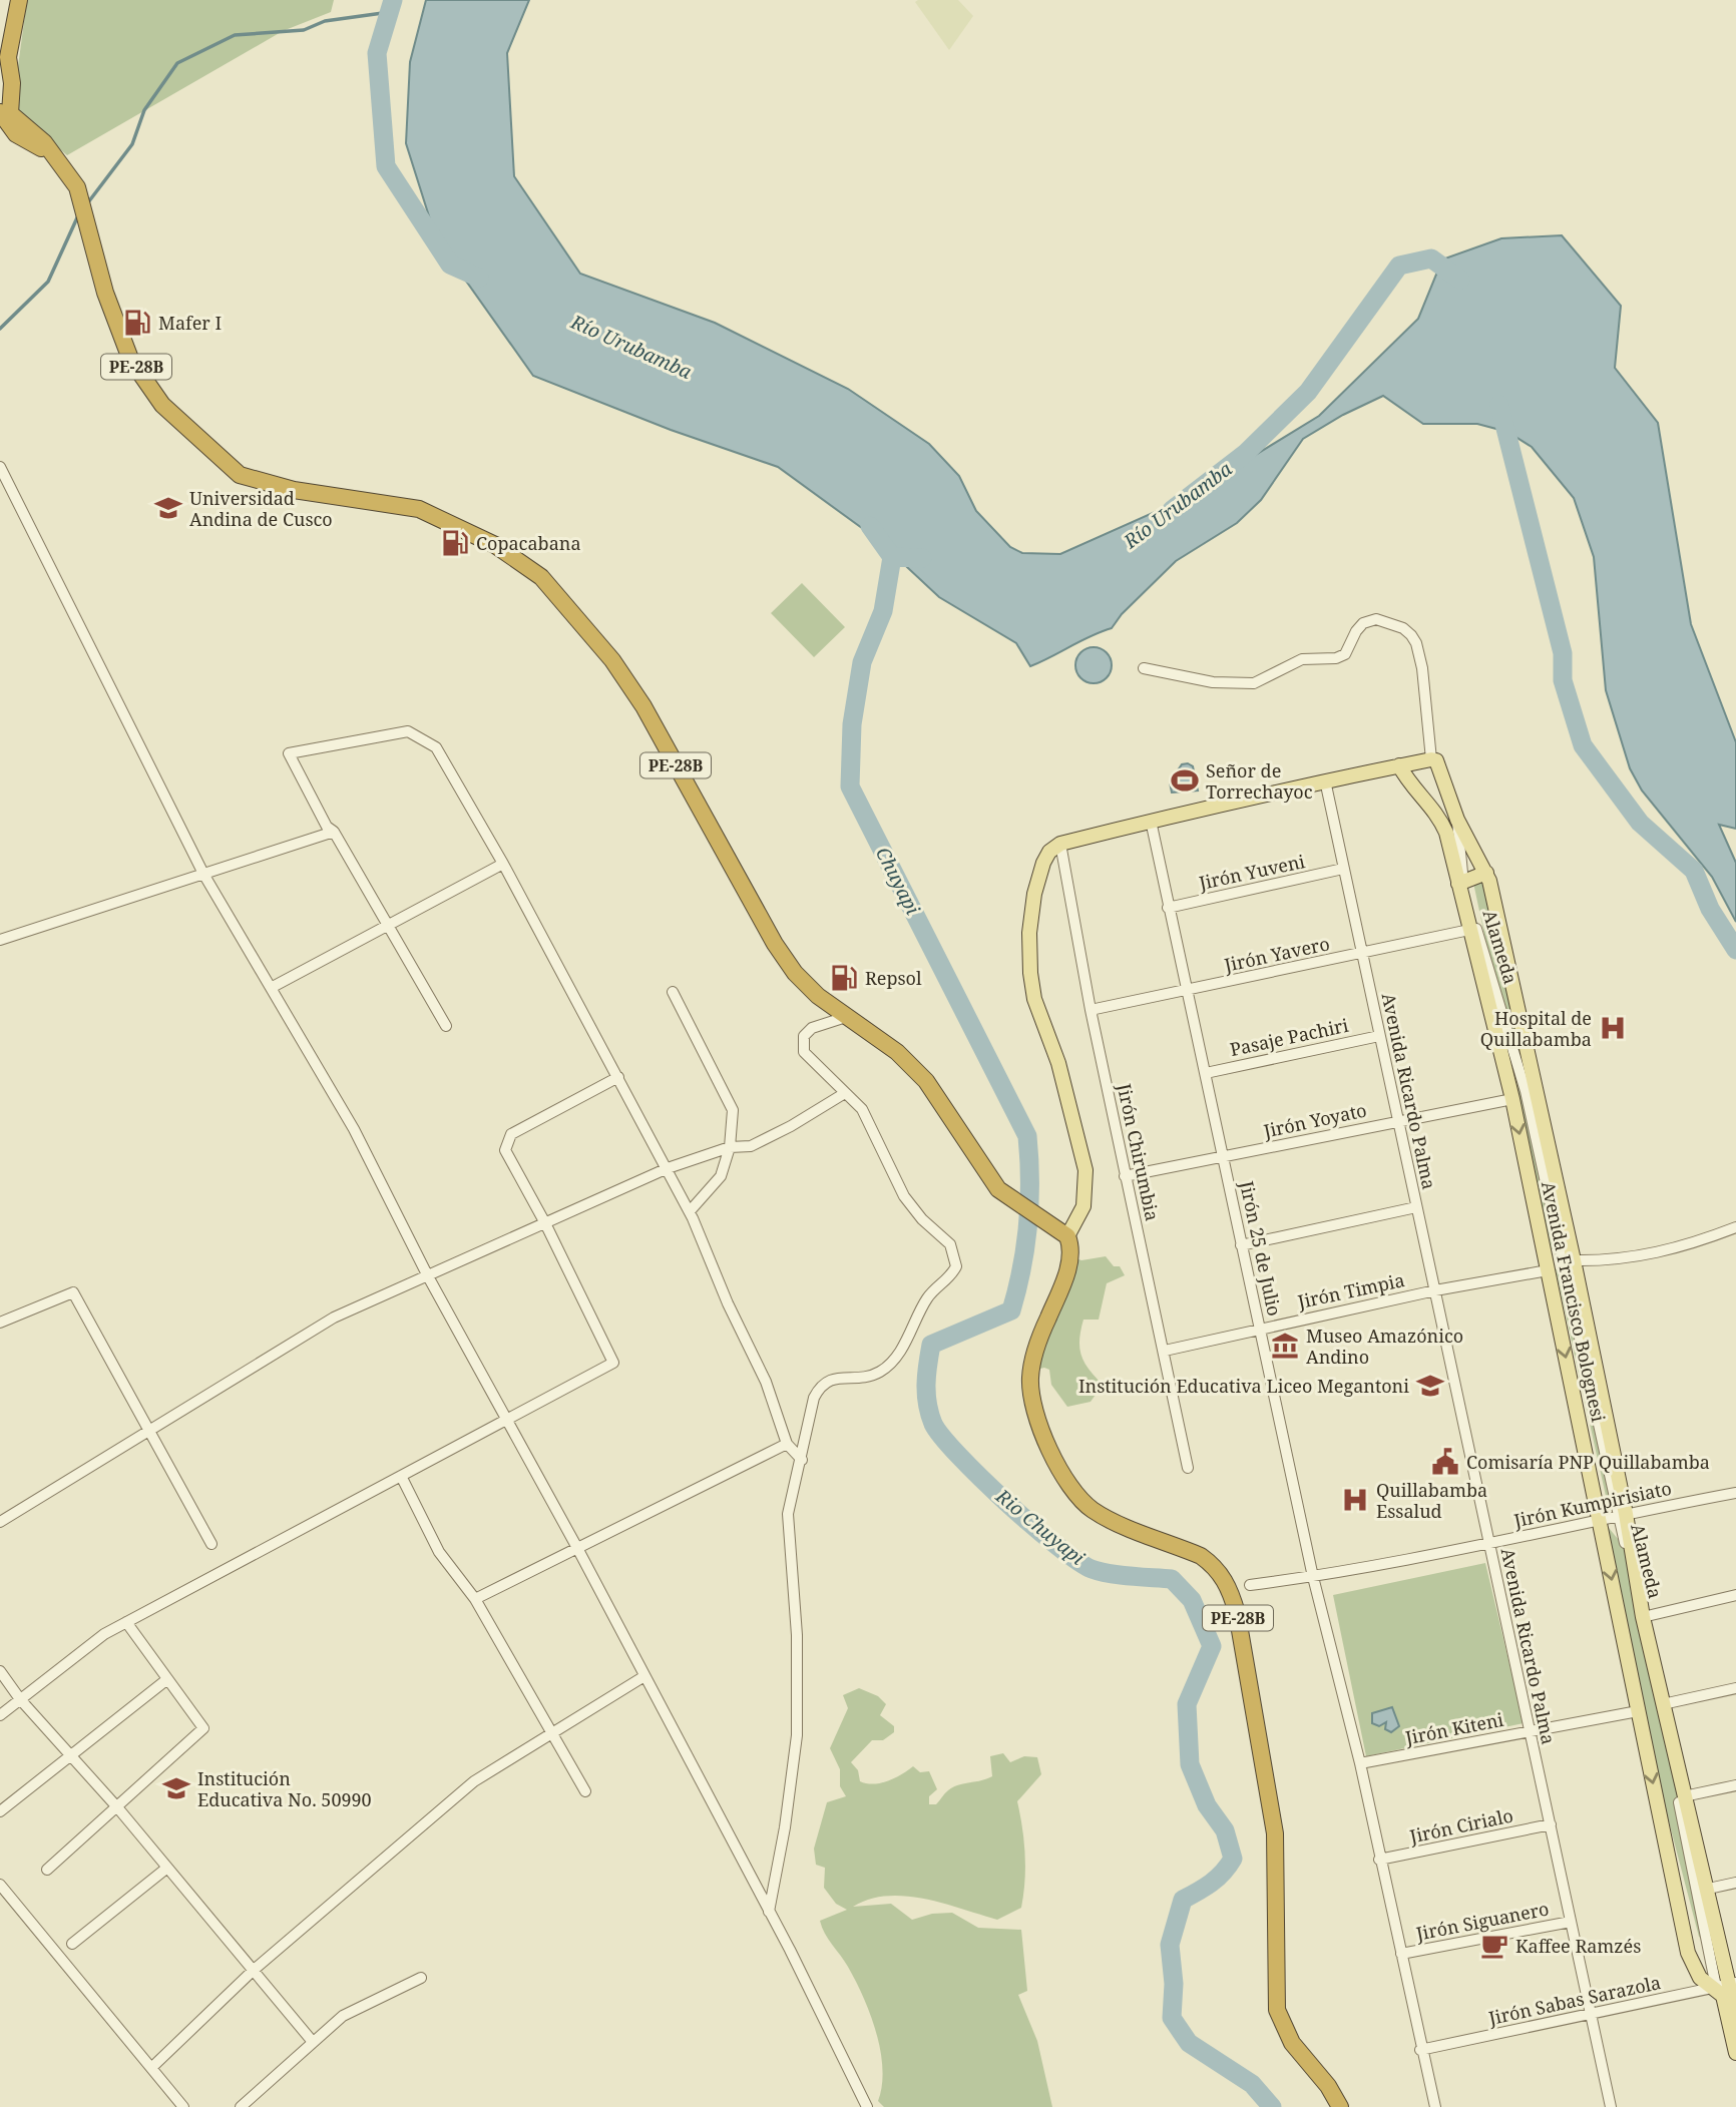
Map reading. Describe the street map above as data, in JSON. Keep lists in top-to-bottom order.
{
  "streets": {
    "highway": ["PE-28B"],
    "main road": ["Avenida Francisco Bolognesi"],
    "street": [
      "Jirón Yuveni",
      "Alameda",
      "Jirón Yavero",
      "Pasaje Pachiri",
      "Avenida Ricardo Palma",
      "Jirón Yoyato",
      "Jirón Chirumbia",
      "Jirón 25 de Julio",
      "Jirón Timpia",
      "Jirón Kumpirisiato",
      "Jirón Kiteni",
      "Jirón Cirialo",
      "Jirón Siguanero",
      "Jirón Sabas Sarazola"
    ]
  },
  "crossings": [
    ["Jirón Yuveni", "Avenida Ricardo Palma"],
    ["Jirón Yuveni", "Jirón 25 de Julio"],
    ["Alameda", "Avenida Francisco Bolognesi"],
    ["Alameda", "Jirón Kumpirisiato"],
    ["Alameda", "Jirón Sabas Sarazola"],
    ["Jirón Yavero", "Avenida Ricardo Palma"],
    ["Jirón Yavero", "Jirón Chirumbia"],
    ["Jirón Yavero", "Jirón 25 de Julio"],
    ["Jirón Yavero", "Avenida Francisco Bolognesi"],
    ["Pasaje Pachiri", "Avenida Ricardo Palma"],
    ["Pasaje Pachiri", "Jirón 25 de Julio"],
    ["Avenida Ricardo Palma", "Jirón Yoyato"],
    ["Avenida Ricardo Palma", "Jirón Timpia"],
    ["Avenida Ricardo Palma", "Jirón Kumpirisiato"],
    ["Avenida Ricardo Palma", "Jirón Kiteni"],
    ["Avenida Ricardo Palma", "Jirón Cirialo"],
    ["Avenida Ricardo Palma", "Jirón Siguanero"],
    ["Avenida Ricardo Palma", "Jirón Sabas Sarazola"],
    ["Jirón Yoyato", "Jirón Chirumbia"],
    ["Jirón Yoyato", "Jirón 25 de Julio"],
    ["Jirón Yoyato", "Avenida Francisco Bolognesi"],
    ["Jirón Chirumbia", "Jirón Timpia"],
    ["Jirón 25 de Julio", "Jirón Timpia"],
    ["Jirón 25 de Julio", "Jirón Kumpirisiato"],
    ["Jirón 25 de Julio", "Jirón Kiteni"],
    ["Jirón 25 de Julio", "Jirón Cirialo"],
    ["Jirón 25 de Julio", "Jirón Siguanero"],
    ["Jirón 25 de Julio", "Jirón Sabas Sarazola"],
    ["Jirón Timpia", "Avenida Francisco Bolognesi"],
    ["Avenida Francisco Bolognesi", "Jirón Kumpirisiato"],
    ["Avenida Francisco Bolognesi", "Jirón Kiteni"],
    ["Avenida Francisco Bolognesi", "Jirón Sabas Sarazola"]
  ],
  "water": ["Río Urubamba", "Chuyapi", "Rio Chuyapi"],
  "places": {
    "fuel station": ["Mafer I", "Copacabana", "Repsol"],
    "school or university": ["Universidad Andina de Cusco", "Institución Educativa Liceo Megantoni", "Institución Educativa No. 50990"],
    "sports": ["Señor de Torrechayoc"],
    "hospital": ["Hospital de Quillabamba", "Quillabamba Essalud"],
    "museum": ["Museo Amazónico Andino"],
    "public building": ["Comisaría PNP Quillabamba"],
    "cafe": ["Kaffee Ramzés"]
  }
}
